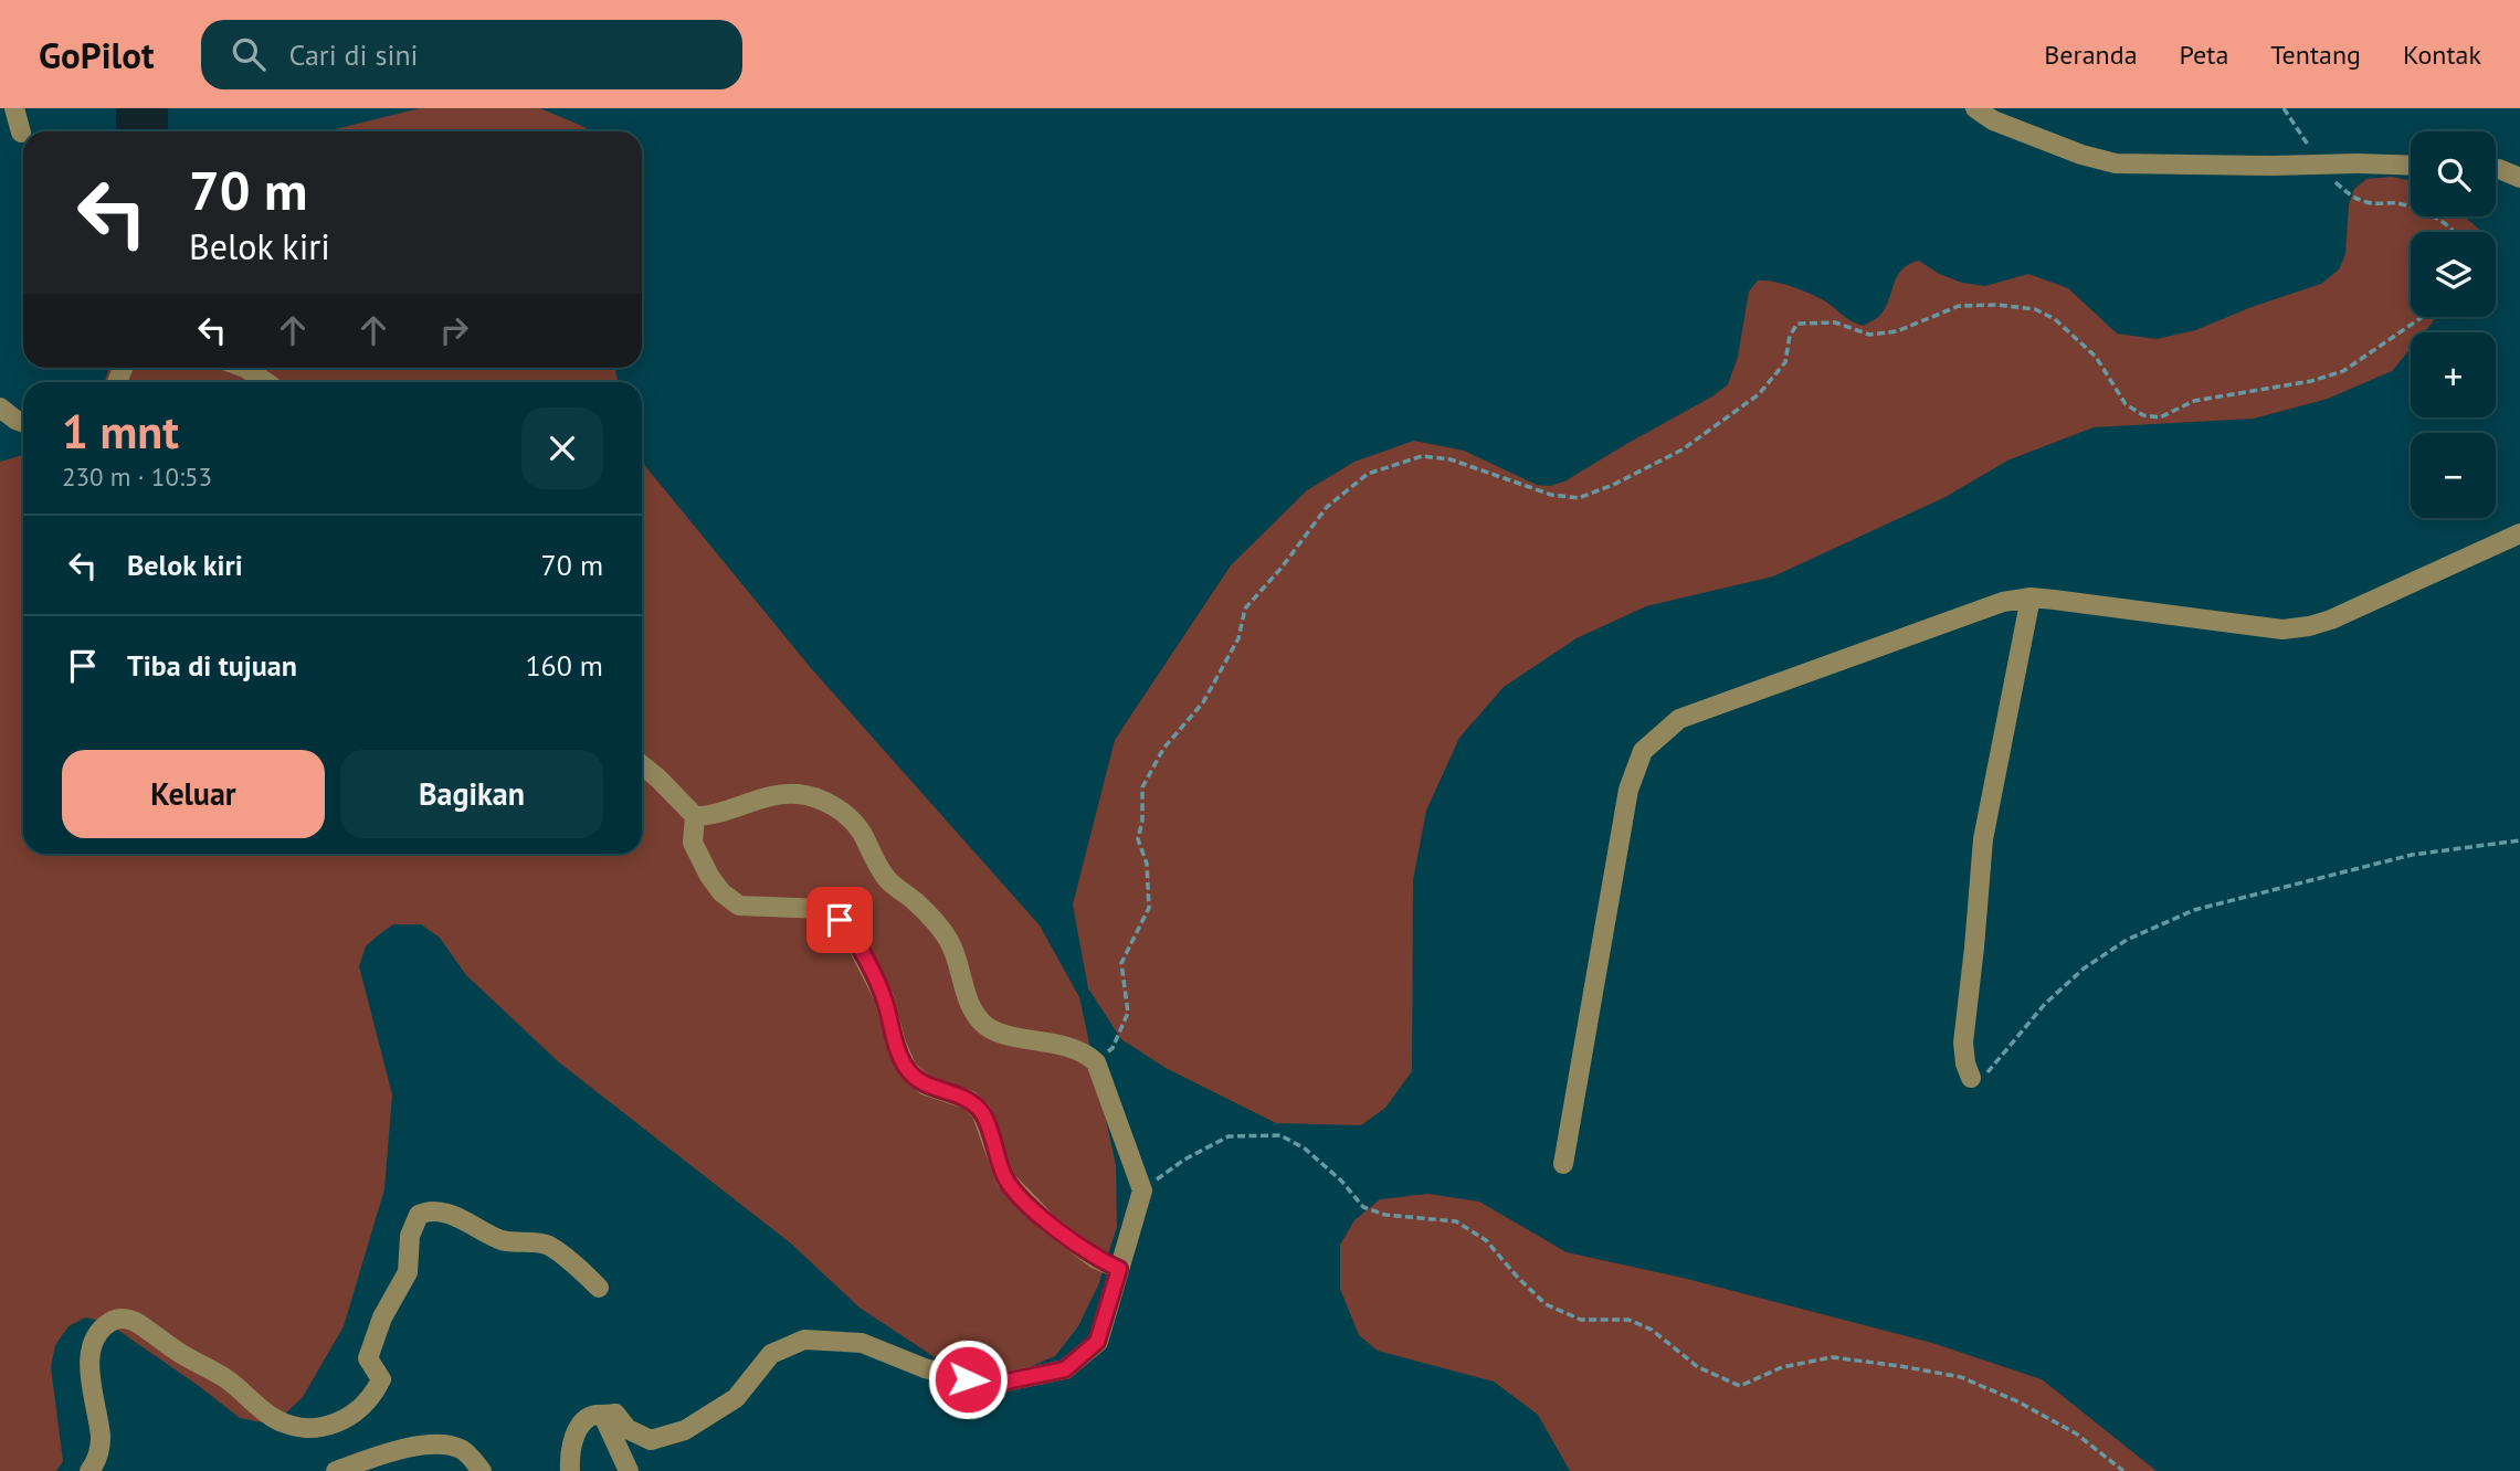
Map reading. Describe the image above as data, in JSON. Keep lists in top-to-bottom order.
{
  "page": {
    "header": "GoPilot",
    "search": "Cari di sini",
    "nav": [
      "Beranda",
      "Peta",
      "Tentang",
      "Kontak"
    ],
    "map_buttons": ["+", "−"],
    "turn": ["70 m", "Belok kiri"],
    "heading": ["1 mnt", "230 m · 10:53"],
    "list": [
      {
        "name": "Belok kiri",
        "value": "70 m"
      },
      {
        "name": "Tiba di tujuan",
        "value": "160 m"
      }
    ],
    "buttons": ["Keluar", "Bagikan"]
  }
}
